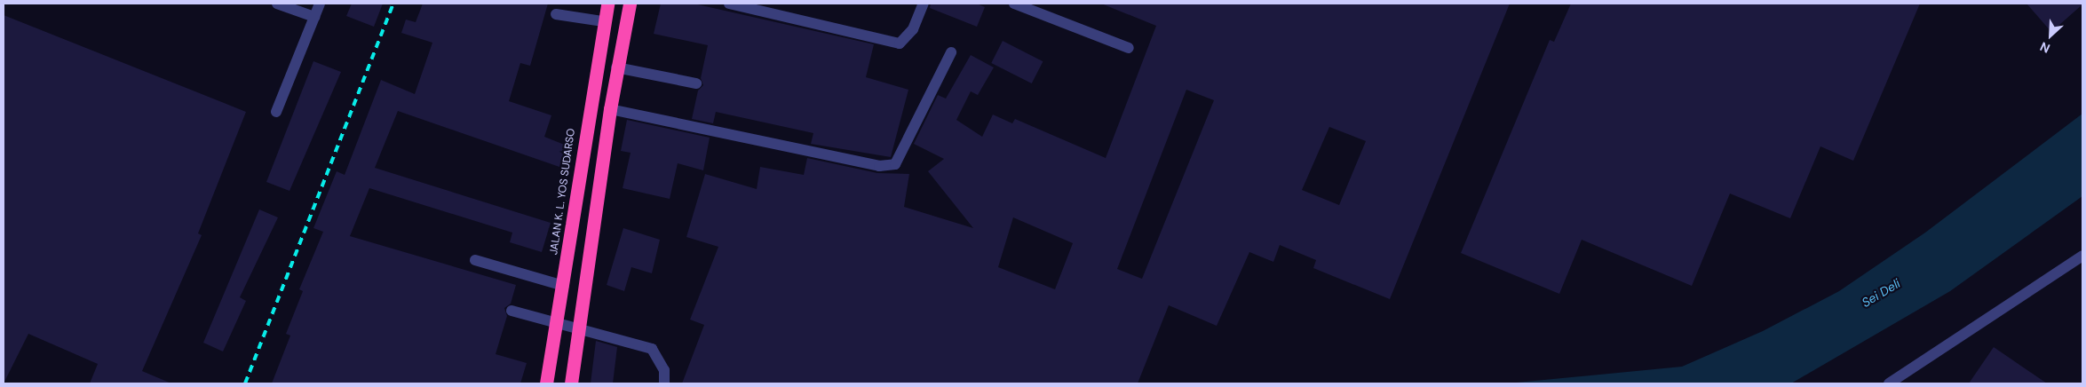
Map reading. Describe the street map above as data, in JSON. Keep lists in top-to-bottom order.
{
  "streets": {
    "highway": ["JALAN K. L. YOS SUDARSO"]
  },
  "water": ["Sei Deli"],
  "north": "bottom left"
}
